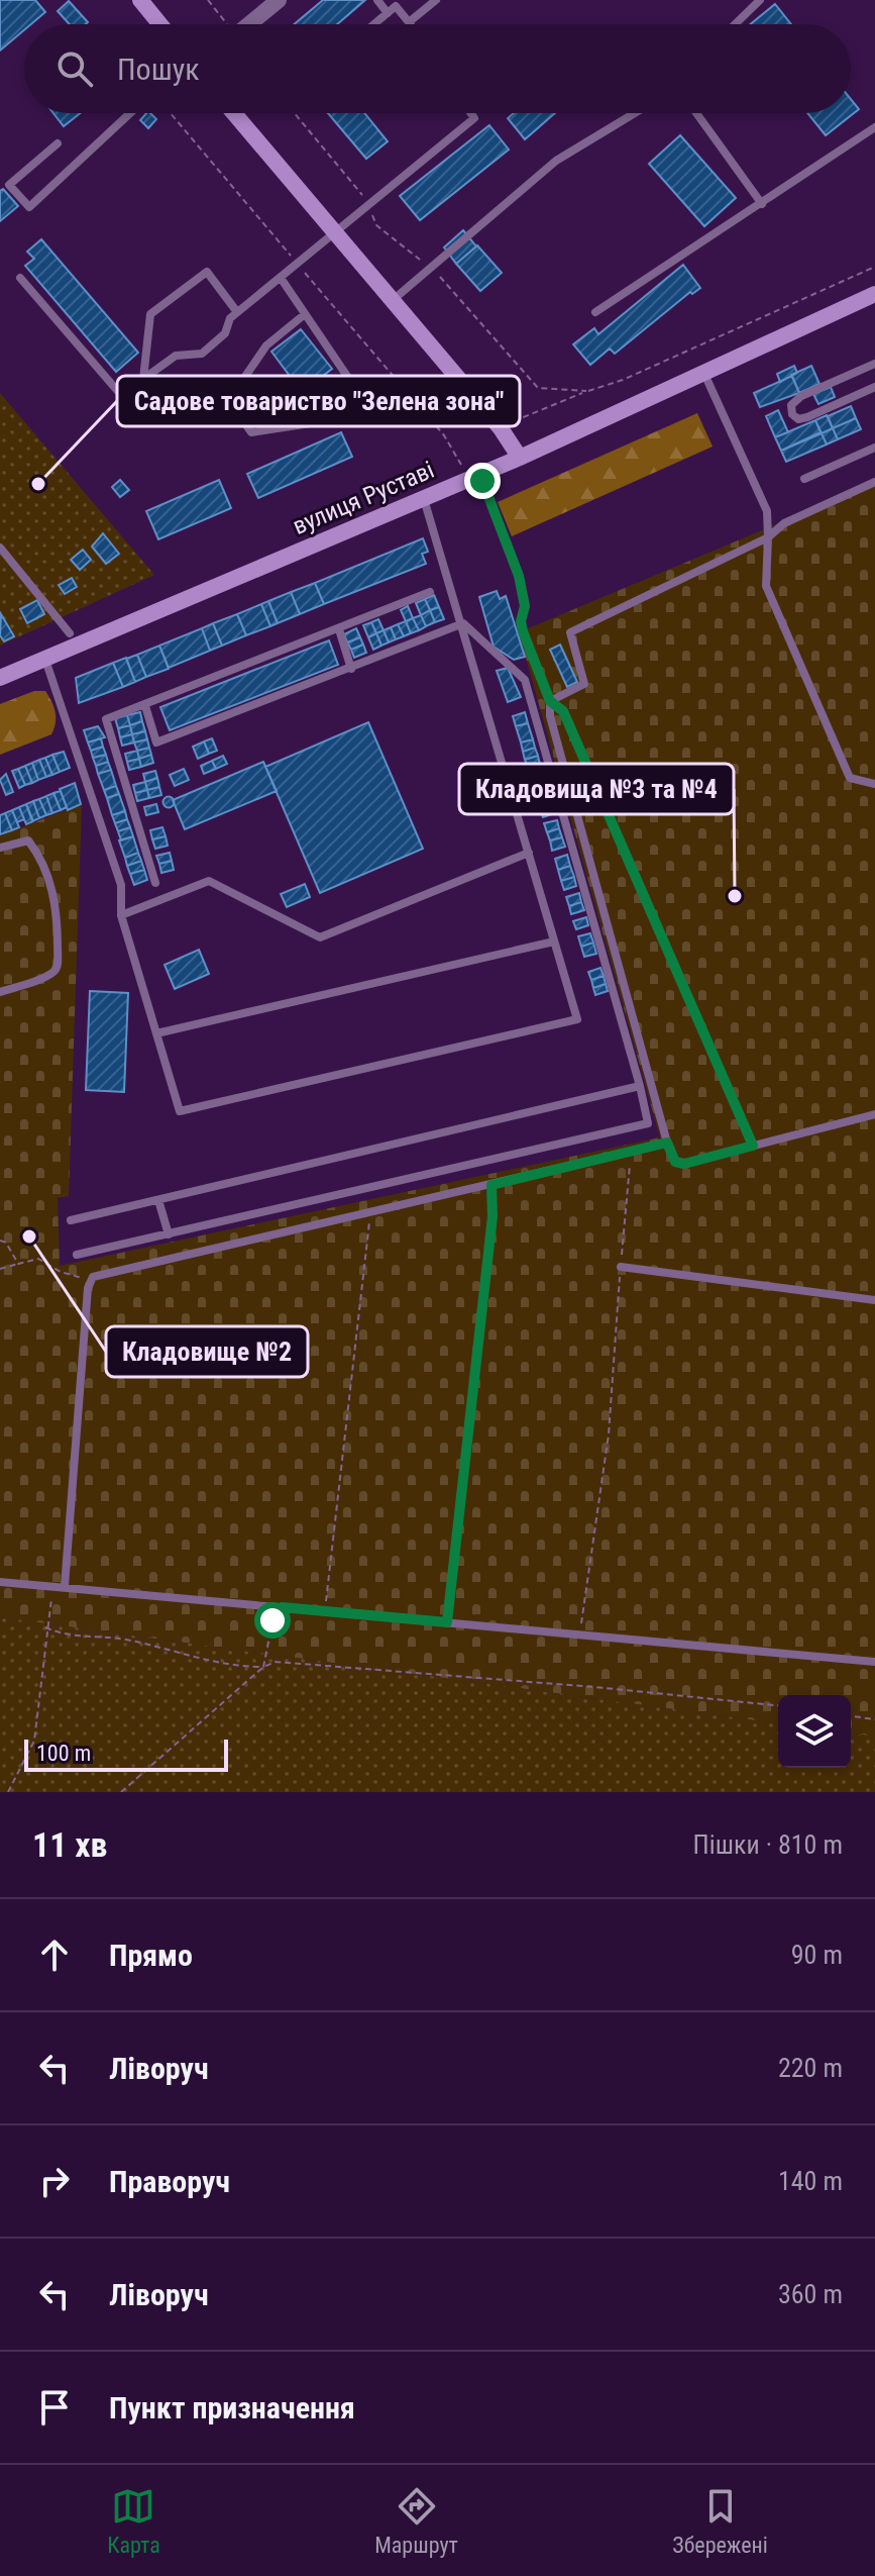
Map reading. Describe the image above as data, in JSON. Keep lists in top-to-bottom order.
{
  "streets": {
    "main road": ["вулиця Руставі"]
  },
  "places": ["Садове товариство \"Зелена зона\"", "Кладовища №3 та №4", "Кладовище №2"],
  "scale_bar": "100 m",
  "page": {
    "search": "Пошук",
    "scale": "100 m",
    "heading": ["11 хв", "Пішки · 810 m"],
    "list": [
      ["Прямо", "90 m"],
      ["Ліворуч", "220 m"],
      ["Праворуч", "140 m"],
      ["Ліворуч", "360 m"],
      "Пункт призначення"
    ],
    "nav": ["Карта", "Маршрут", "Збережені"]
  }
}
